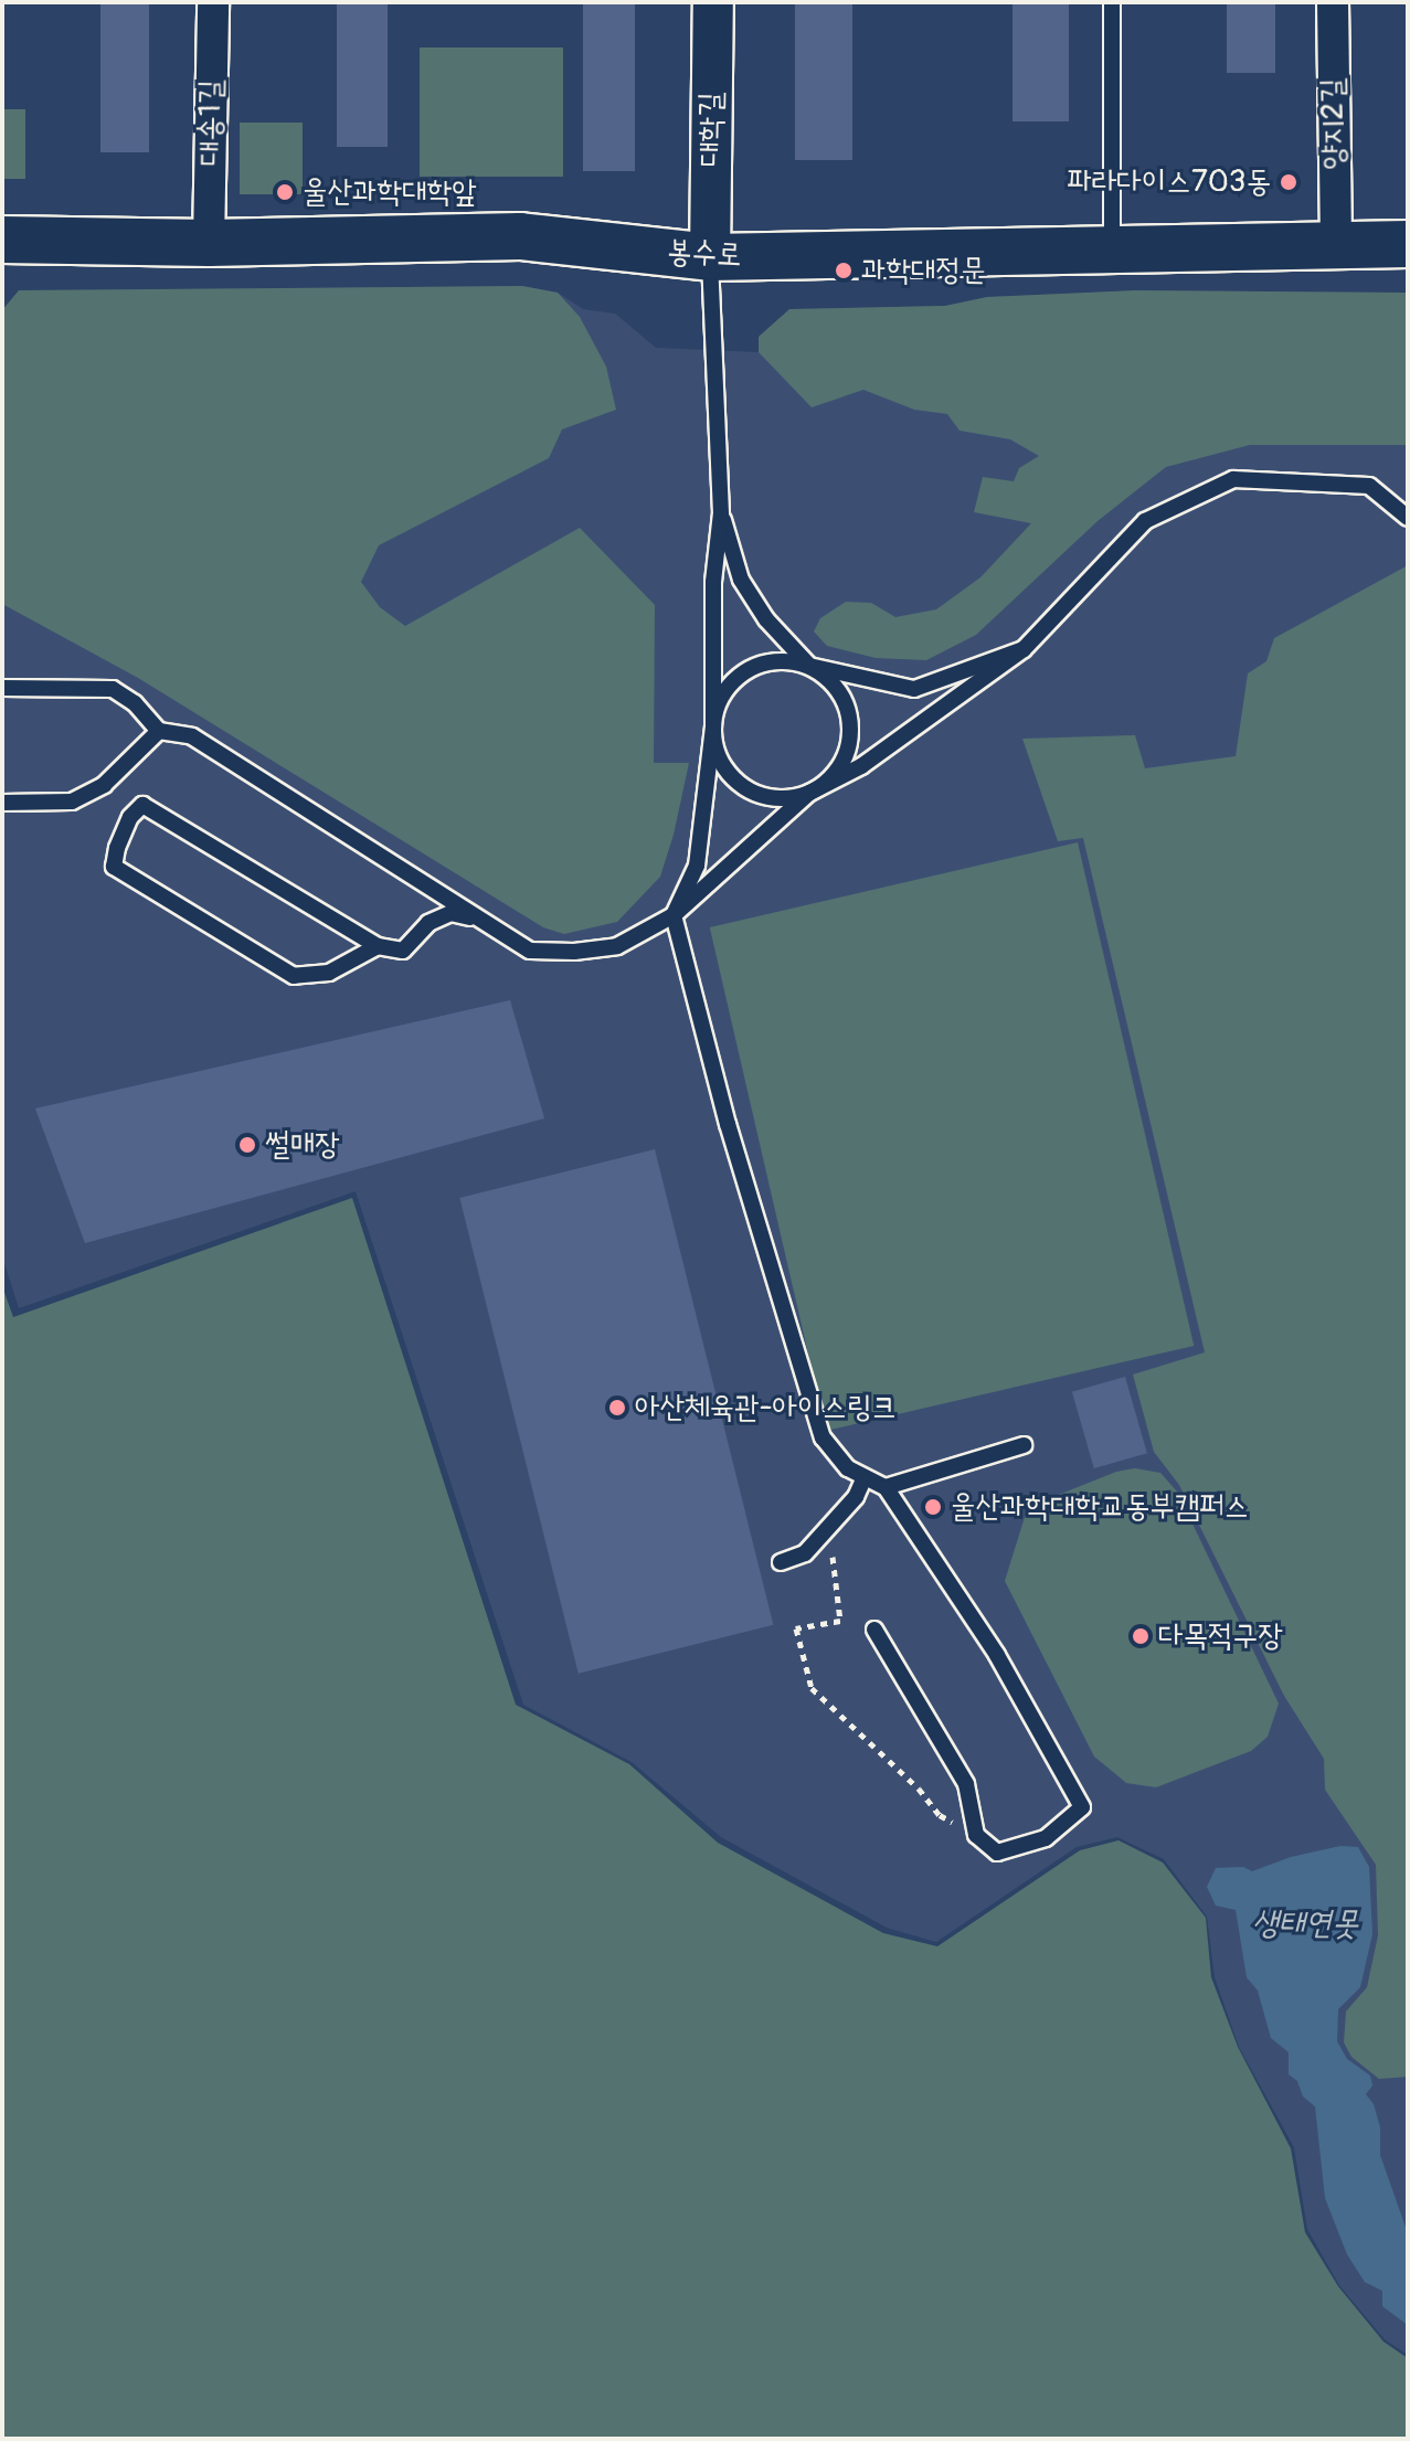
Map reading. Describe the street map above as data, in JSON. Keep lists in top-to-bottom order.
{
  "streets": {
    "main road": ["봉수로"],
    "street": ["대송1길", "양지2길", "대학길"]
  },
  "crossings": [
    ["대송1길", "봉수로"],
    ["양지2길", "봉수로"],
    ["대학길", "봉수로"]
  ],
  "water": ["생태연못"],
  "places": [
    "파라다이스703동",
    "울산과학대학앞",
    "과학대정문",
    "썰매장",
    "아산체육관-아이스링크",
    "울산과학대학교동부캠퍼스",
    "다목적구장"
  ]
}
